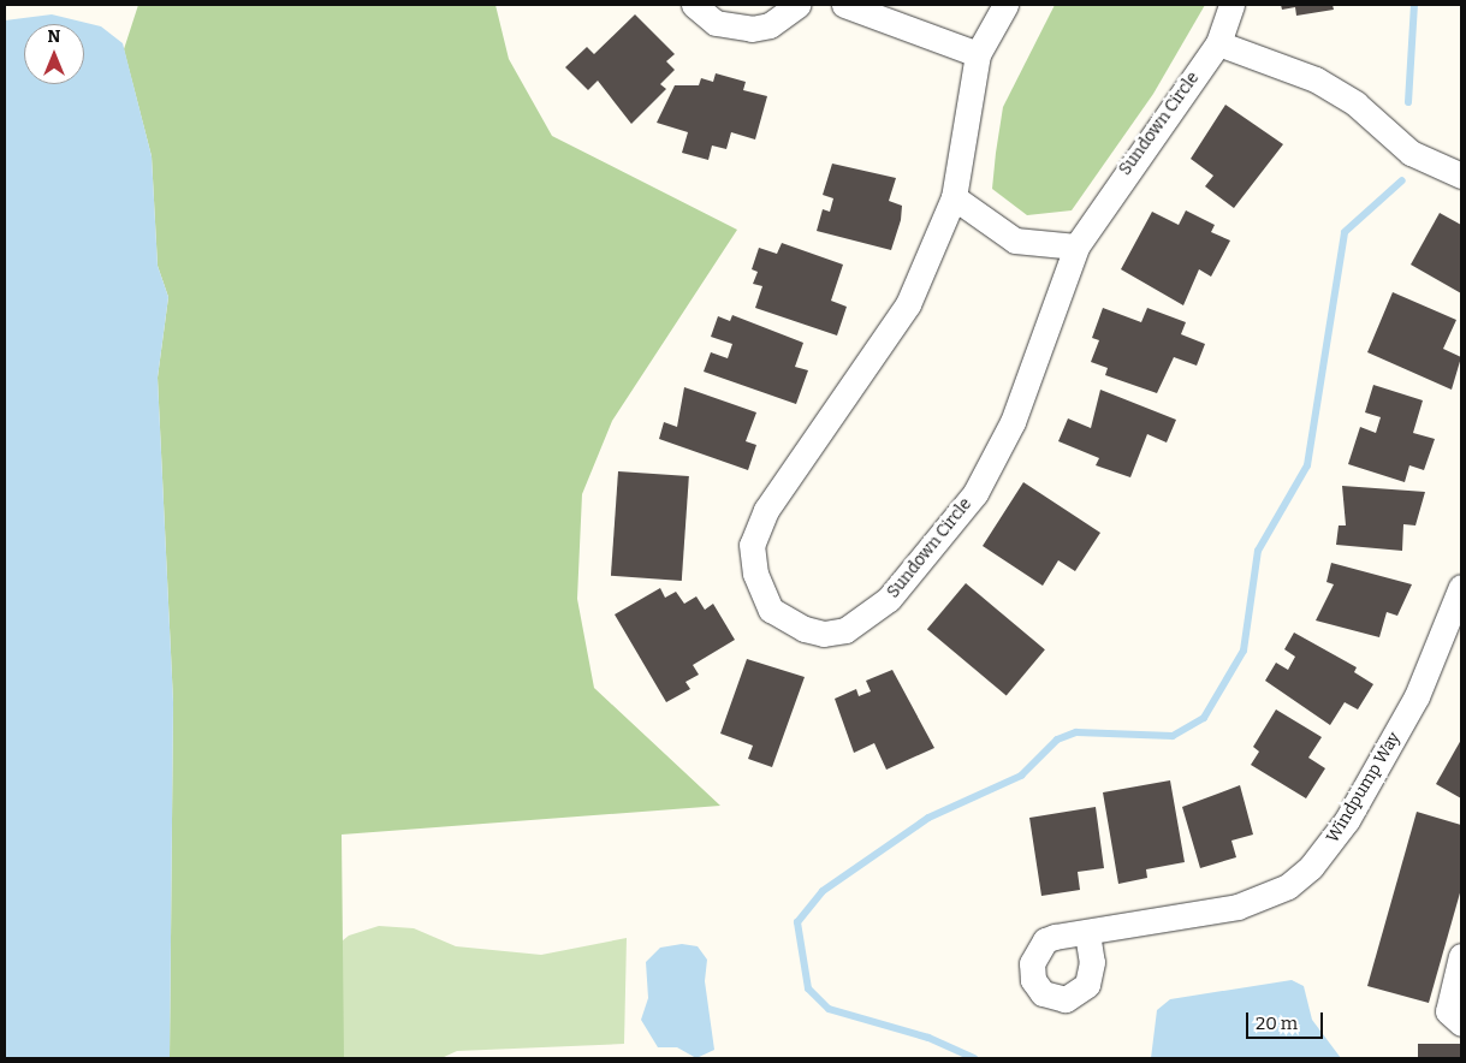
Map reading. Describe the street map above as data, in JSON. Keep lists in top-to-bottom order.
{
  "streets": {
    "street": ["Sundown Circle", "Windpump Way"]
  },
  "scale_bar": "20 m",
  "north": "top"
}
